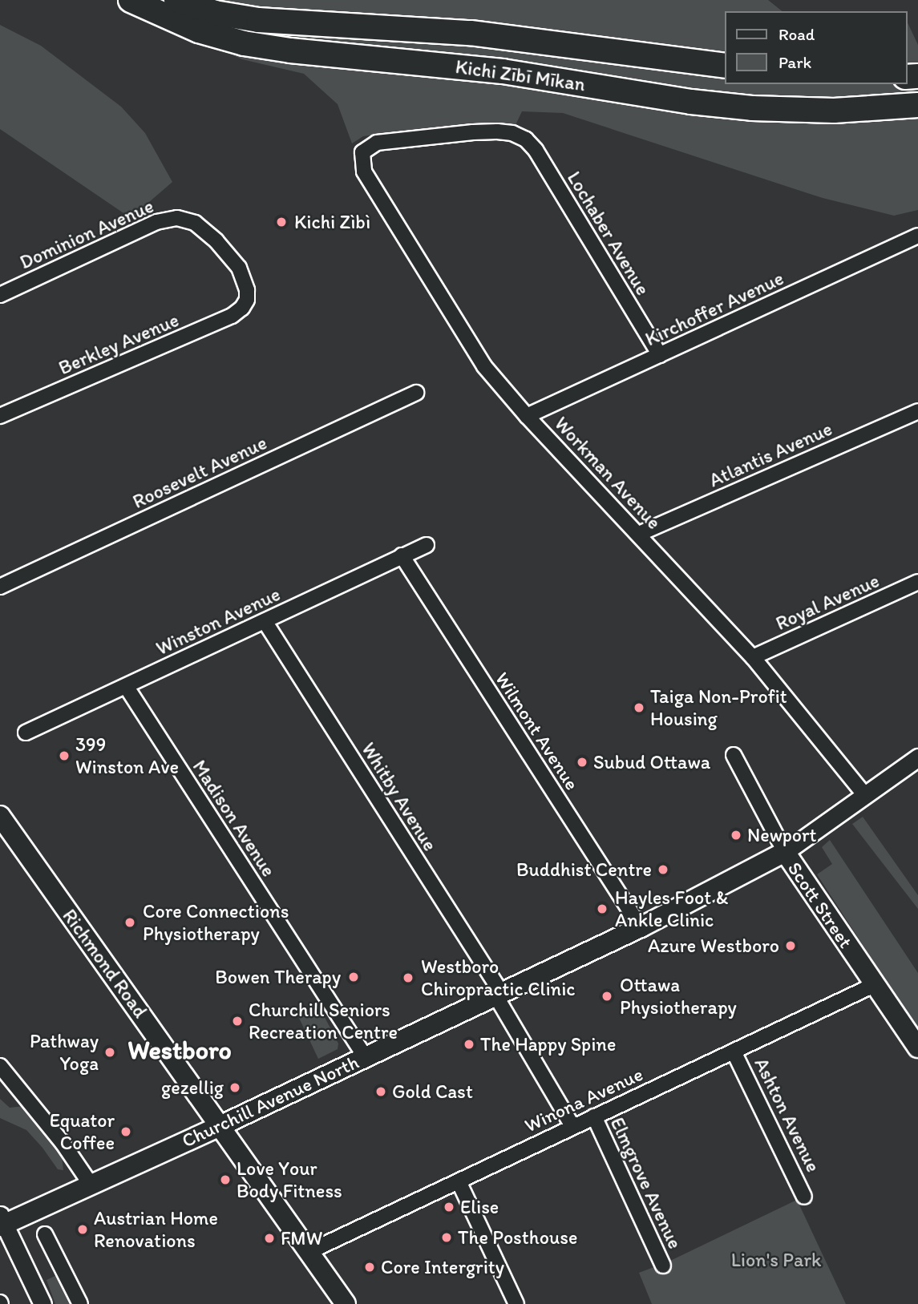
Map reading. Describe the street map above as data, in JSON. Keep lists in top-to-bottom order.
{
  "streets": {
    "highway": ["Kichi Zībī Mīkan"],
    "main road": ["Scott Street", "Richmond Road", "Churchill Avenue North"],
    "street": [
      "Lochaber Avenue",
      "Dominion Avenue",
      "Kirchoffer Avenue",
      "Berkley Avenue",
      "Atlantis Avenue",
      "Roosevelt Avenue",
      "Workman Avenue",
      "Royal Avenue",
      "Winston Avenue",
      "Wilmont Avenue",
      "Whitby Avenue",
      "Madison Avenue",
      "Winona Avenue",
      "Ashton Avenue",
      "Elmgrove Avenue"
    ]
  },
  "crossings": [
    ["Lochaber Avenue", "Kirchoffer Avenue"],
    ["Lochaber Avenue", "Workman Avenue"],
    ["Dominion Avenue", "Berkley Avenue"],
    ["Kirchoffer Avenue", "Workman Avenue"],
    ["Atlantis Avenue", "Workman Avenue"],
    ["Workman Avenue", "Royal Avenue"],
    ["Workman Avenue", "Churchill Avenue North"],
    ["Winston Avenue", "Wilmont Avenue"],
    ["Winston Avenue", "Whitby Avenue"],
    ["Winston Avenue", "Madison Avenue"],
    ["Wilmont Avenue", "Churchill Avenue North"],
    ["Whitby Avenue", "Winona Avenue"],
    ["Whitby Avenue", "Churchill Avenue North"],
    ["Madison Avenue", "Churchill Avenue North"],
    ["Scott Street", "Winona Avenue"],
    ["Scott Street", "Churchill Avenue North"],
    ["Richmond Road", "Winona Avenue"],
    ["Richmond Road", "Churchill Avenue North"],
    ["Winona Avenue", "Ashton Avenue"],
    ["Winona Avenue", "Elmgrove Avenue"]
  ],
  "districts": ["Westboro"],
  "parks": ["Lion's Park"],
  "places": [
    "Kichi Zìbì",
    "Taiga Non-Profit Housing",
    "399 Winston Ave",
    "Subud Ottawa",
    "Newport",
    "Buddhist Centre",
    "Hayles Foot & Ankle Clinic",
    "Core Connections Physiotherapy",
    "Azure Westboro",
    "Bowen Therapy",
    "Westboro Chiropractic Clinic",
    "Ottawa Physiotherapy",
    "Churchill Seniors Recreation Centre",
    "The Happy Spine",
    "Pathway Yoga",
    "gezellig",
    "Gold Cast",
    "Equator Coffee",
    "Love Your Body Fitness",
    "Elise",
    "Austrian Home Renovations",
    "The Posthouse",
    "FMW",
    "Core Intergrity"
  ],
  "legend": ["Road", "Park"]
}
